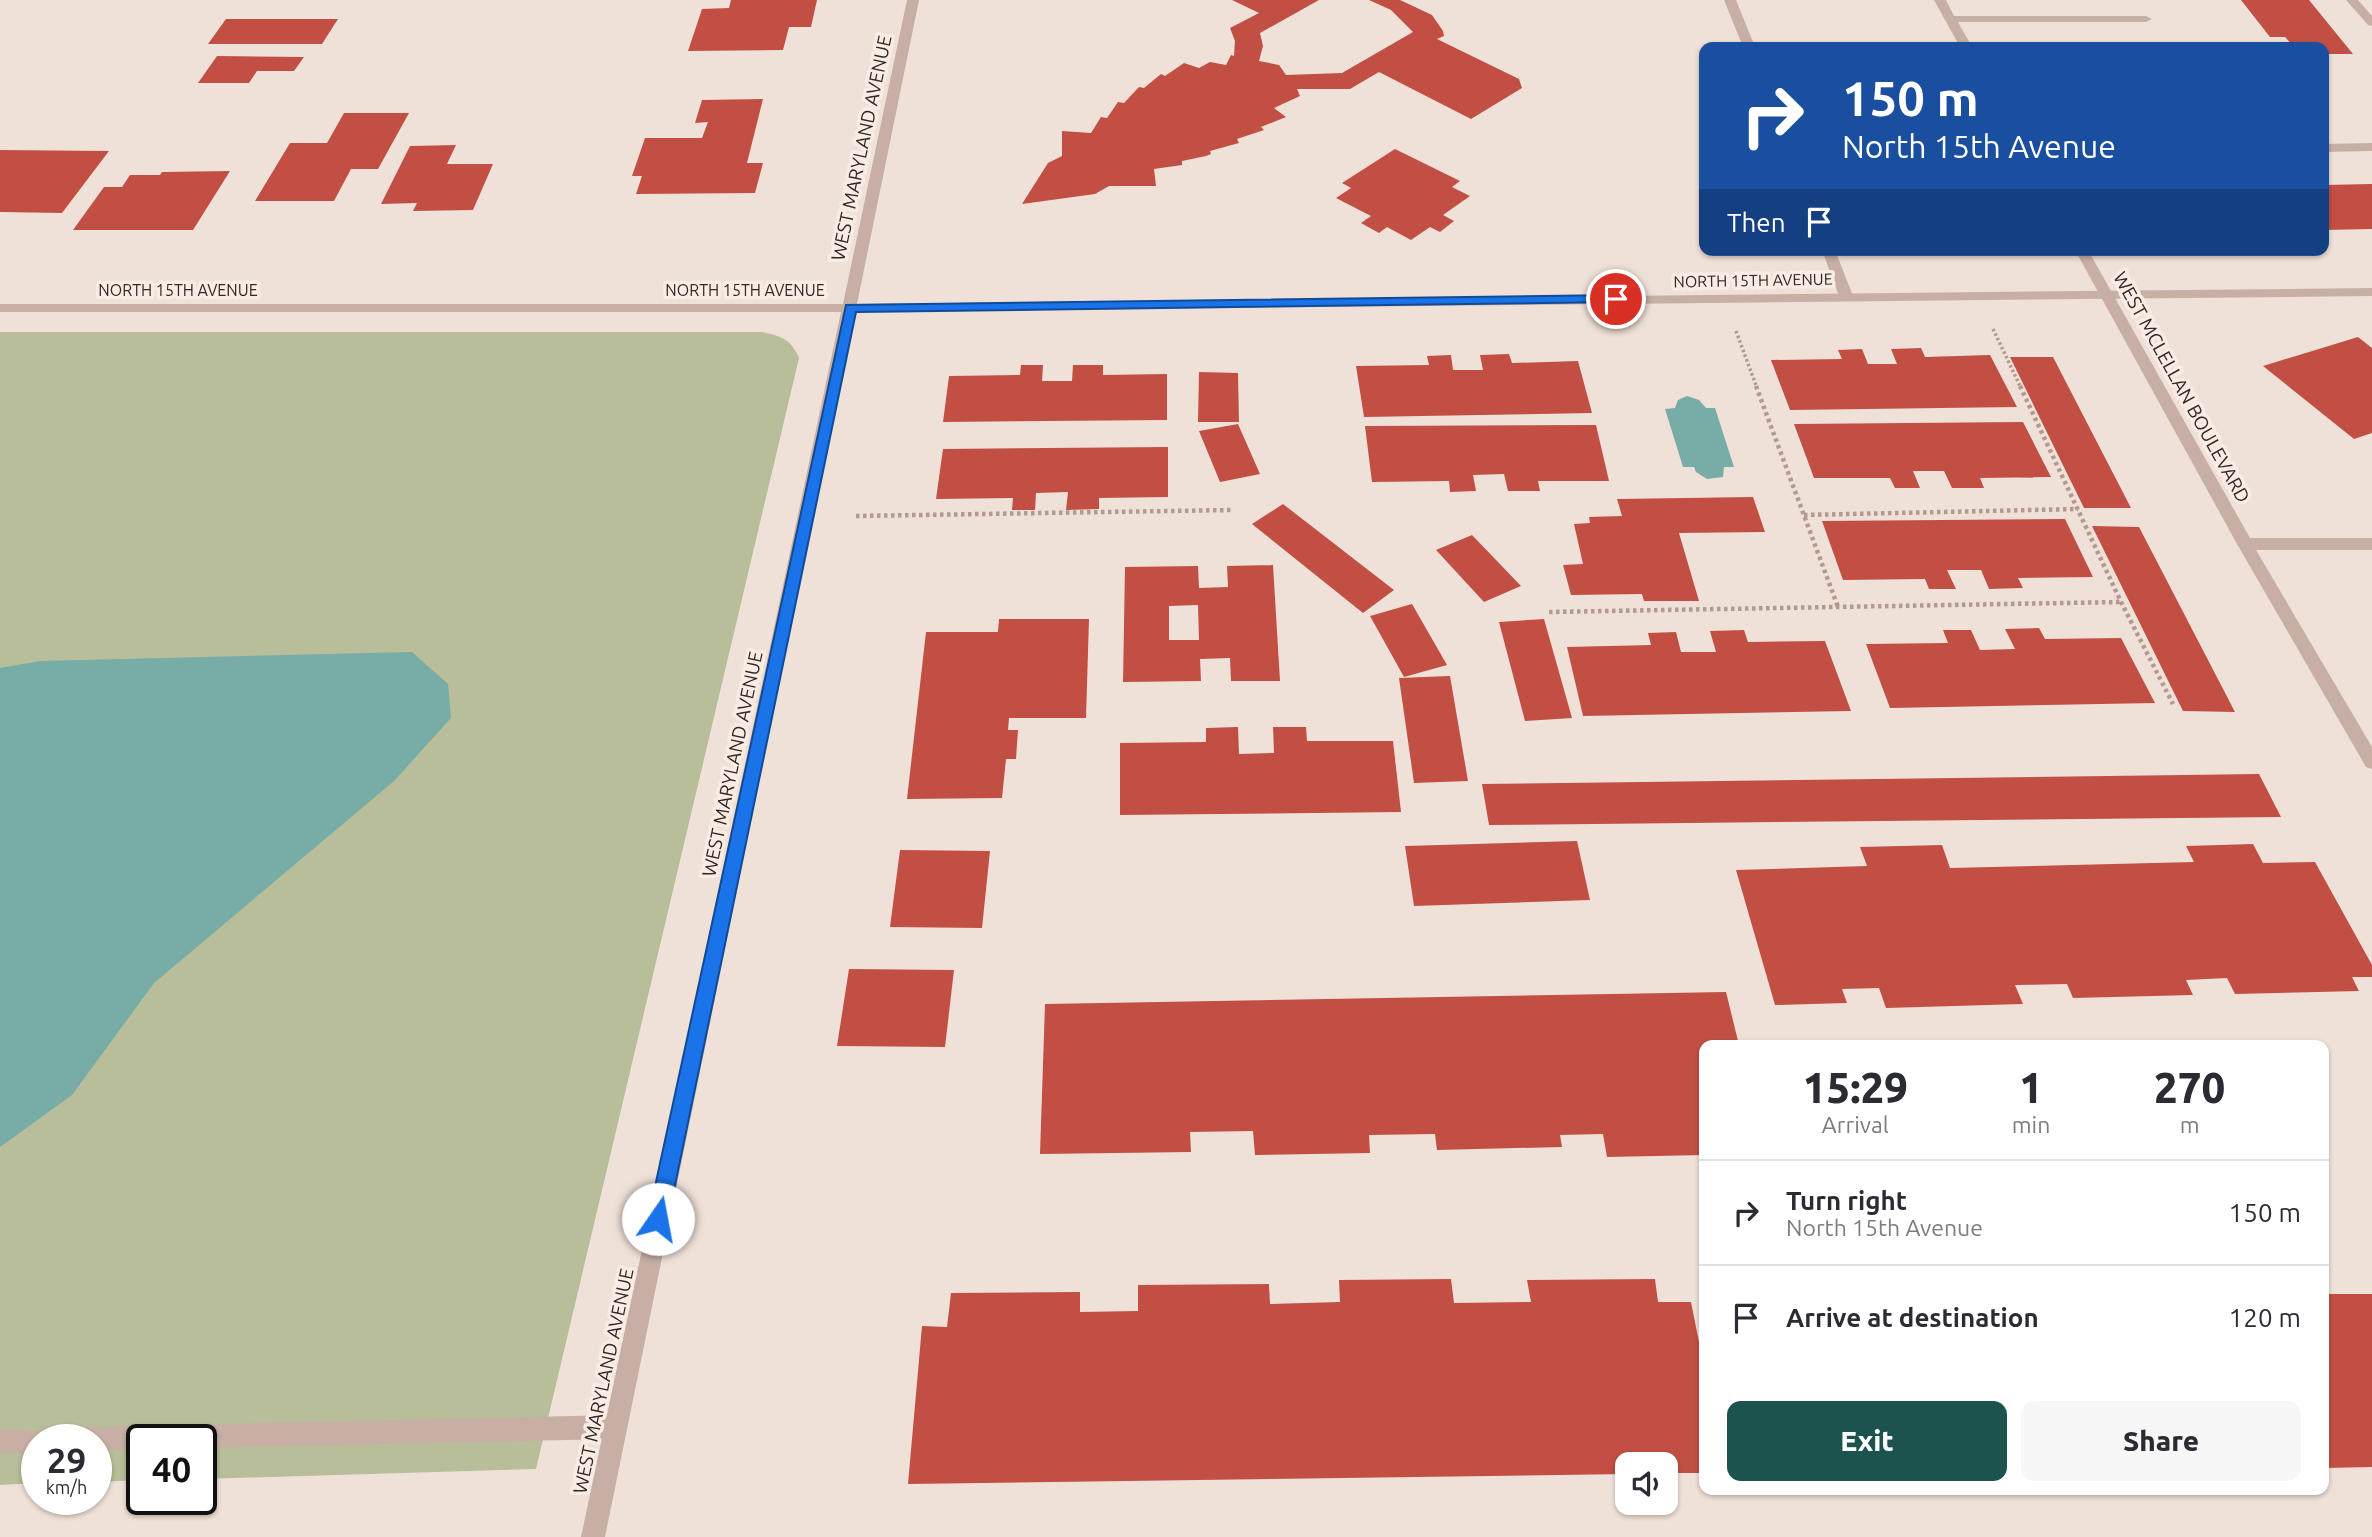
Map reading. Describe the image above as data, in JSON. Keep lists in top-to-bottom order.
{
  "streets": {
    "street": ["WEST MARYLAND AVENUE", "NORTH 15TH AVENUE", "WEST MCLELLAN BOULEVARD"]
  },
  "crossings": [
    ["WEST MARYLAND AVENUE", "NORTH 15TH AVENUE"],
    ["NORTH 15TH AVENUE", "WEST MCLELLAN BOULEVARD"]
  ],
  "page": {
    "turn": ["150 m", "North 15th Avenue"],
    "then": "Then",
    "eta": [
      "15:29",
      "Arrival",
      "1",
      "min",
      "270",
      "m"
    ],
    "list": [
      {
        "name": "Turn right",
        "note": "North 15th Avenue",
        "value": "150 m"
      },
      {
        "name": "Arrive at destination",
        "value": "120 m"
      }
    ],
    "buttons": ["Exit", "Share"],
    "speed": "29 km/h",
    "limit": "40"
  }
}
